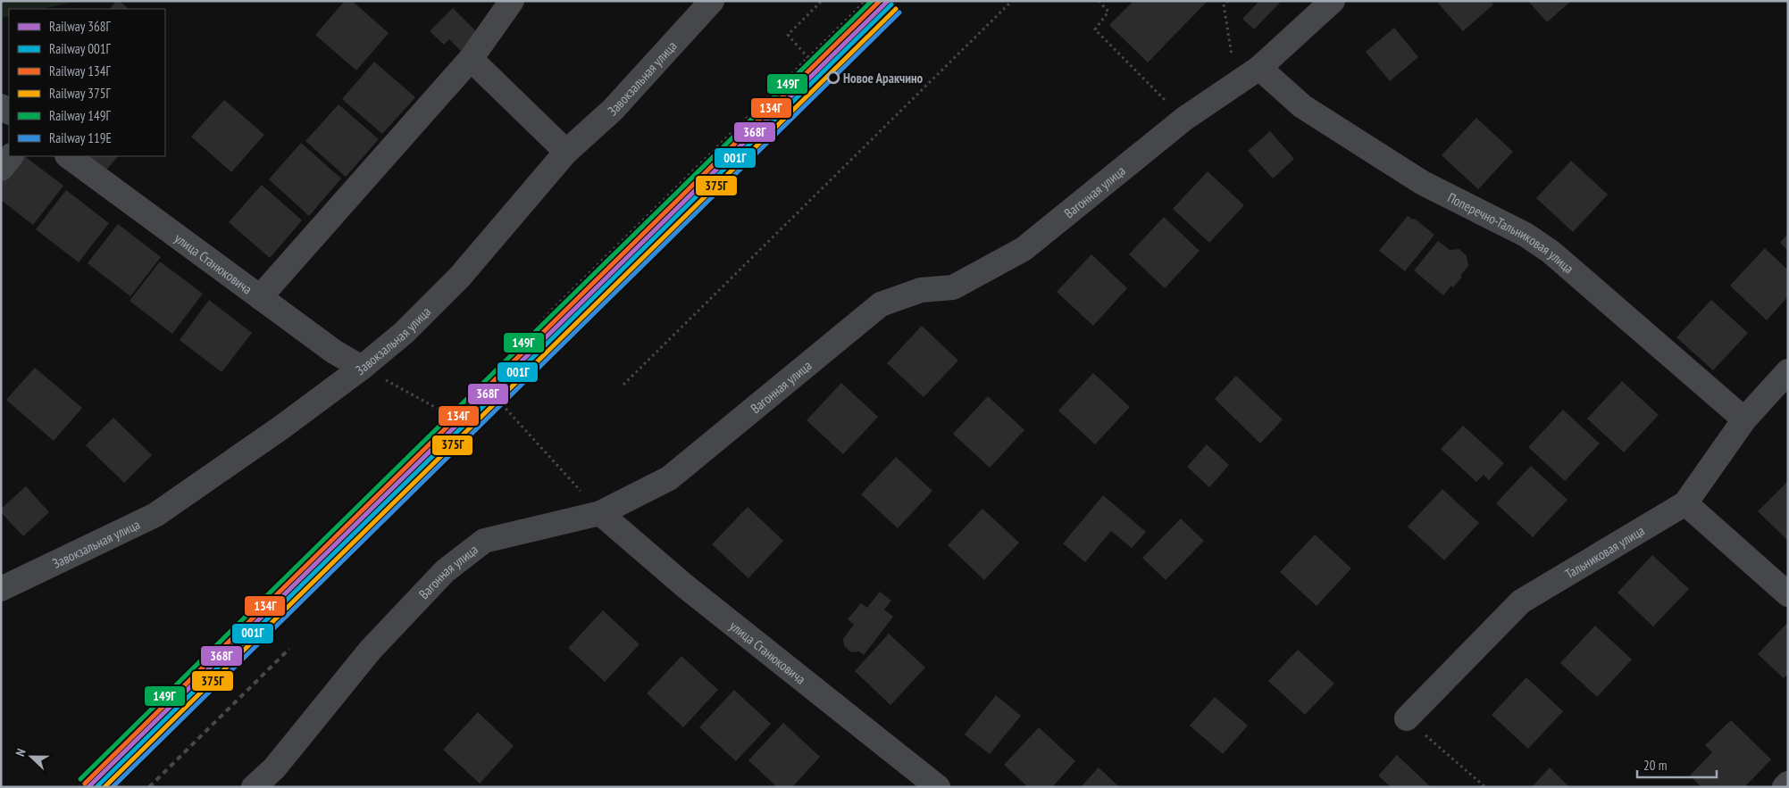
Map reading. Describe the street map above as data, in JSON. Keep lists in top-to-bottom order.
{
  "streets": {
    "street": [
      "Завокзальная улица",
      "Вагонная улица",
      "Поперечно-Тальниковая улица",
      "улица Станюковича",
      "Тальниковая улица"
    ]
  },
  "crossings": [
    ["Завокзальная улица", "улица Станюковича"],
    ["Вагонная улица", "Поперечно-Тальниковая улица"],
    ["Вагонная улица", "улица Станюковича"],
    ["Поперечно-Тальниковая улица", "Тальниковая улица"]
  ],
  "places": ["Новое Аракчино"],
  "lines": [
    "rail line 368Г",
    "rail line 134Г",
    "rail line 149Г",
    "rail line 001Г",
    "rail line 375Г",
    "rail line 119Е"
  ],
  "legend": [
    "Railway 368Г",
    "Railway 001Г",
    "Railway 134Г",
    "Railway 375Г",
    "Railway 149Г",
    "Railway 119Е"
  ],
  "scale_bar": "20 m",
  "north": "left"
}
